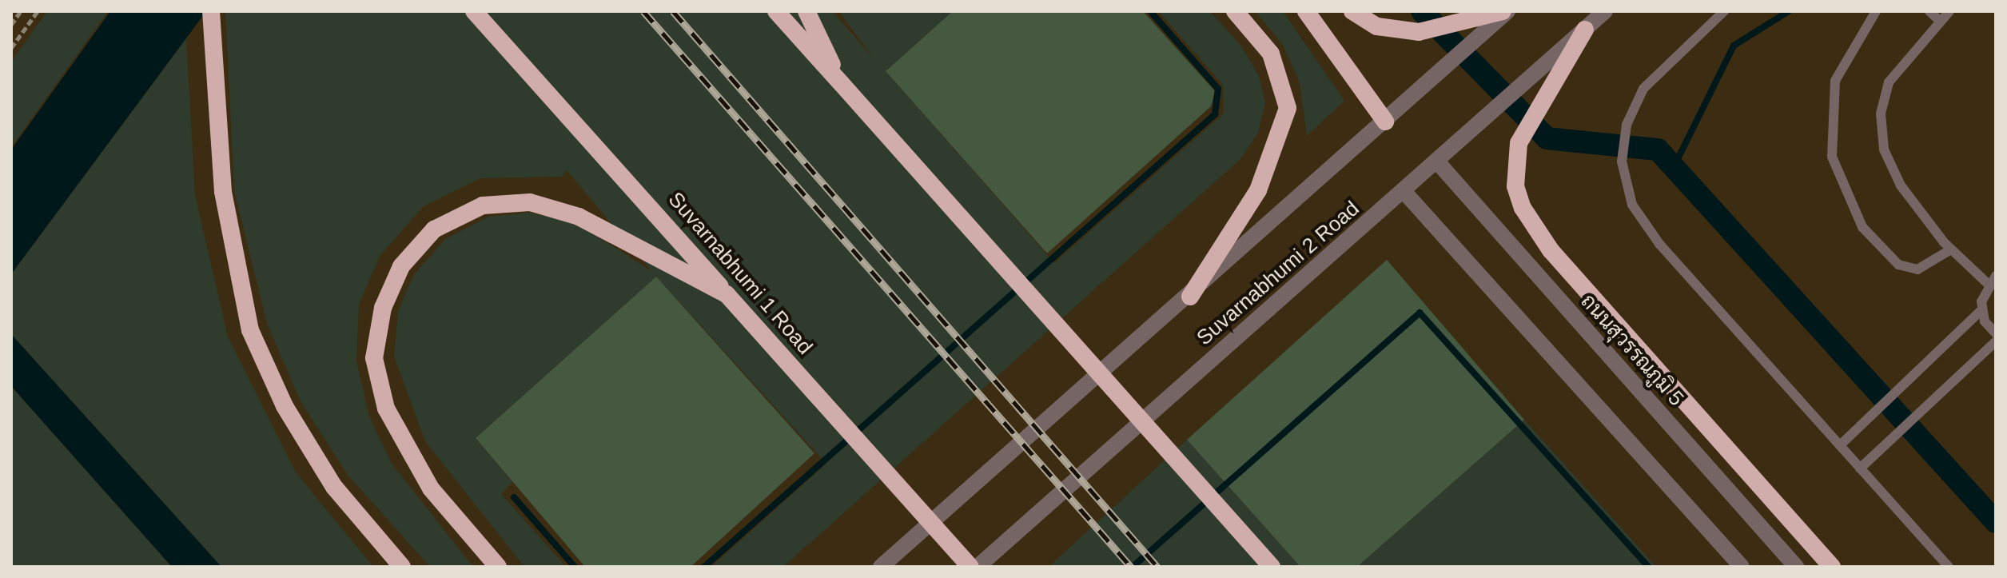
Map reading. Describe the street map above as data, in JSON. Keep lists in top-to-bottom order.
{
  "streets": {
    "highway": ["Suvarnabhumi 1 Road"],
    "street": ["Suvarnabhumi 2 Road", "ถนนสุวรรณภูมิ 5"]
  },
  "crossings": [
    ["Suvarnabhumi 2 Road", "ถนนสุวรรณภูมิ 5"]
  ]
}
